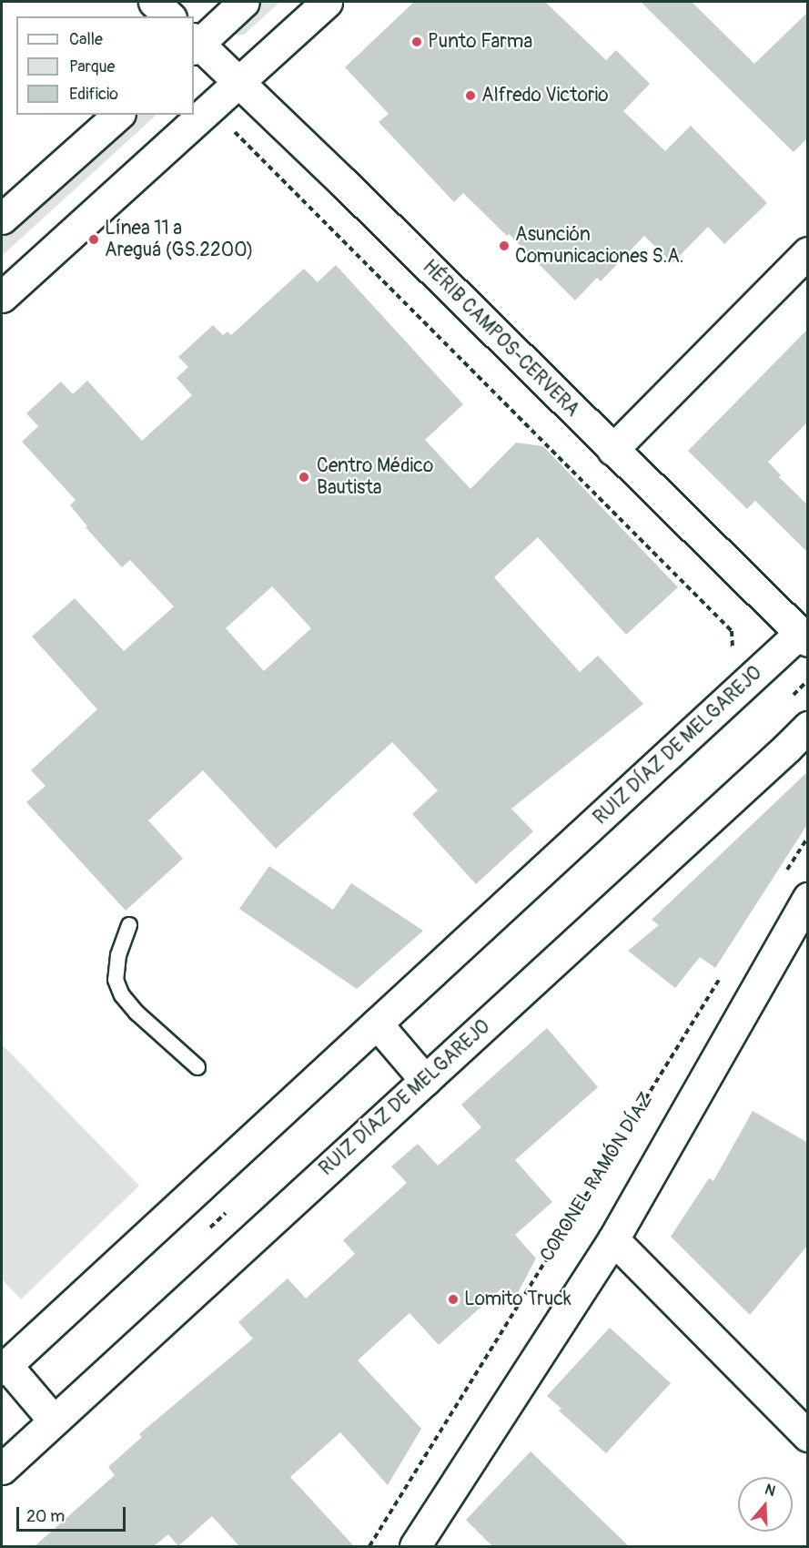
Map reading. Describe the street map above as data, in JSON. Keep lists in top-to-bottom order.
{
  "streets": {
    "main road": ["HÉRIB CAMPOS-CERVERA", "RUIZ DÍAZ DE MELGAREJO"],
    "path": ["CORONEL RAMÓN DÍAZ"]
  },
  "crossings": [
    ["HÉRIB CAMPOS-CERVERA", "RUIZ DÍAZ DE MELGAREJO"]
  ],
  "places": [
    "Punto Farma",
    "Alfredo Victorio",
    "Línea 11 a Areguá (GS.2200)",
    "Asunción Comunicaciones S.A.",
    "Centro Médico Bautista",
    "Lomito Truck"
  ],
  "legend": ["Calle", "Parque", "Edificio"],
  "scale_bar": "20 m",
  "north": "top"
}
